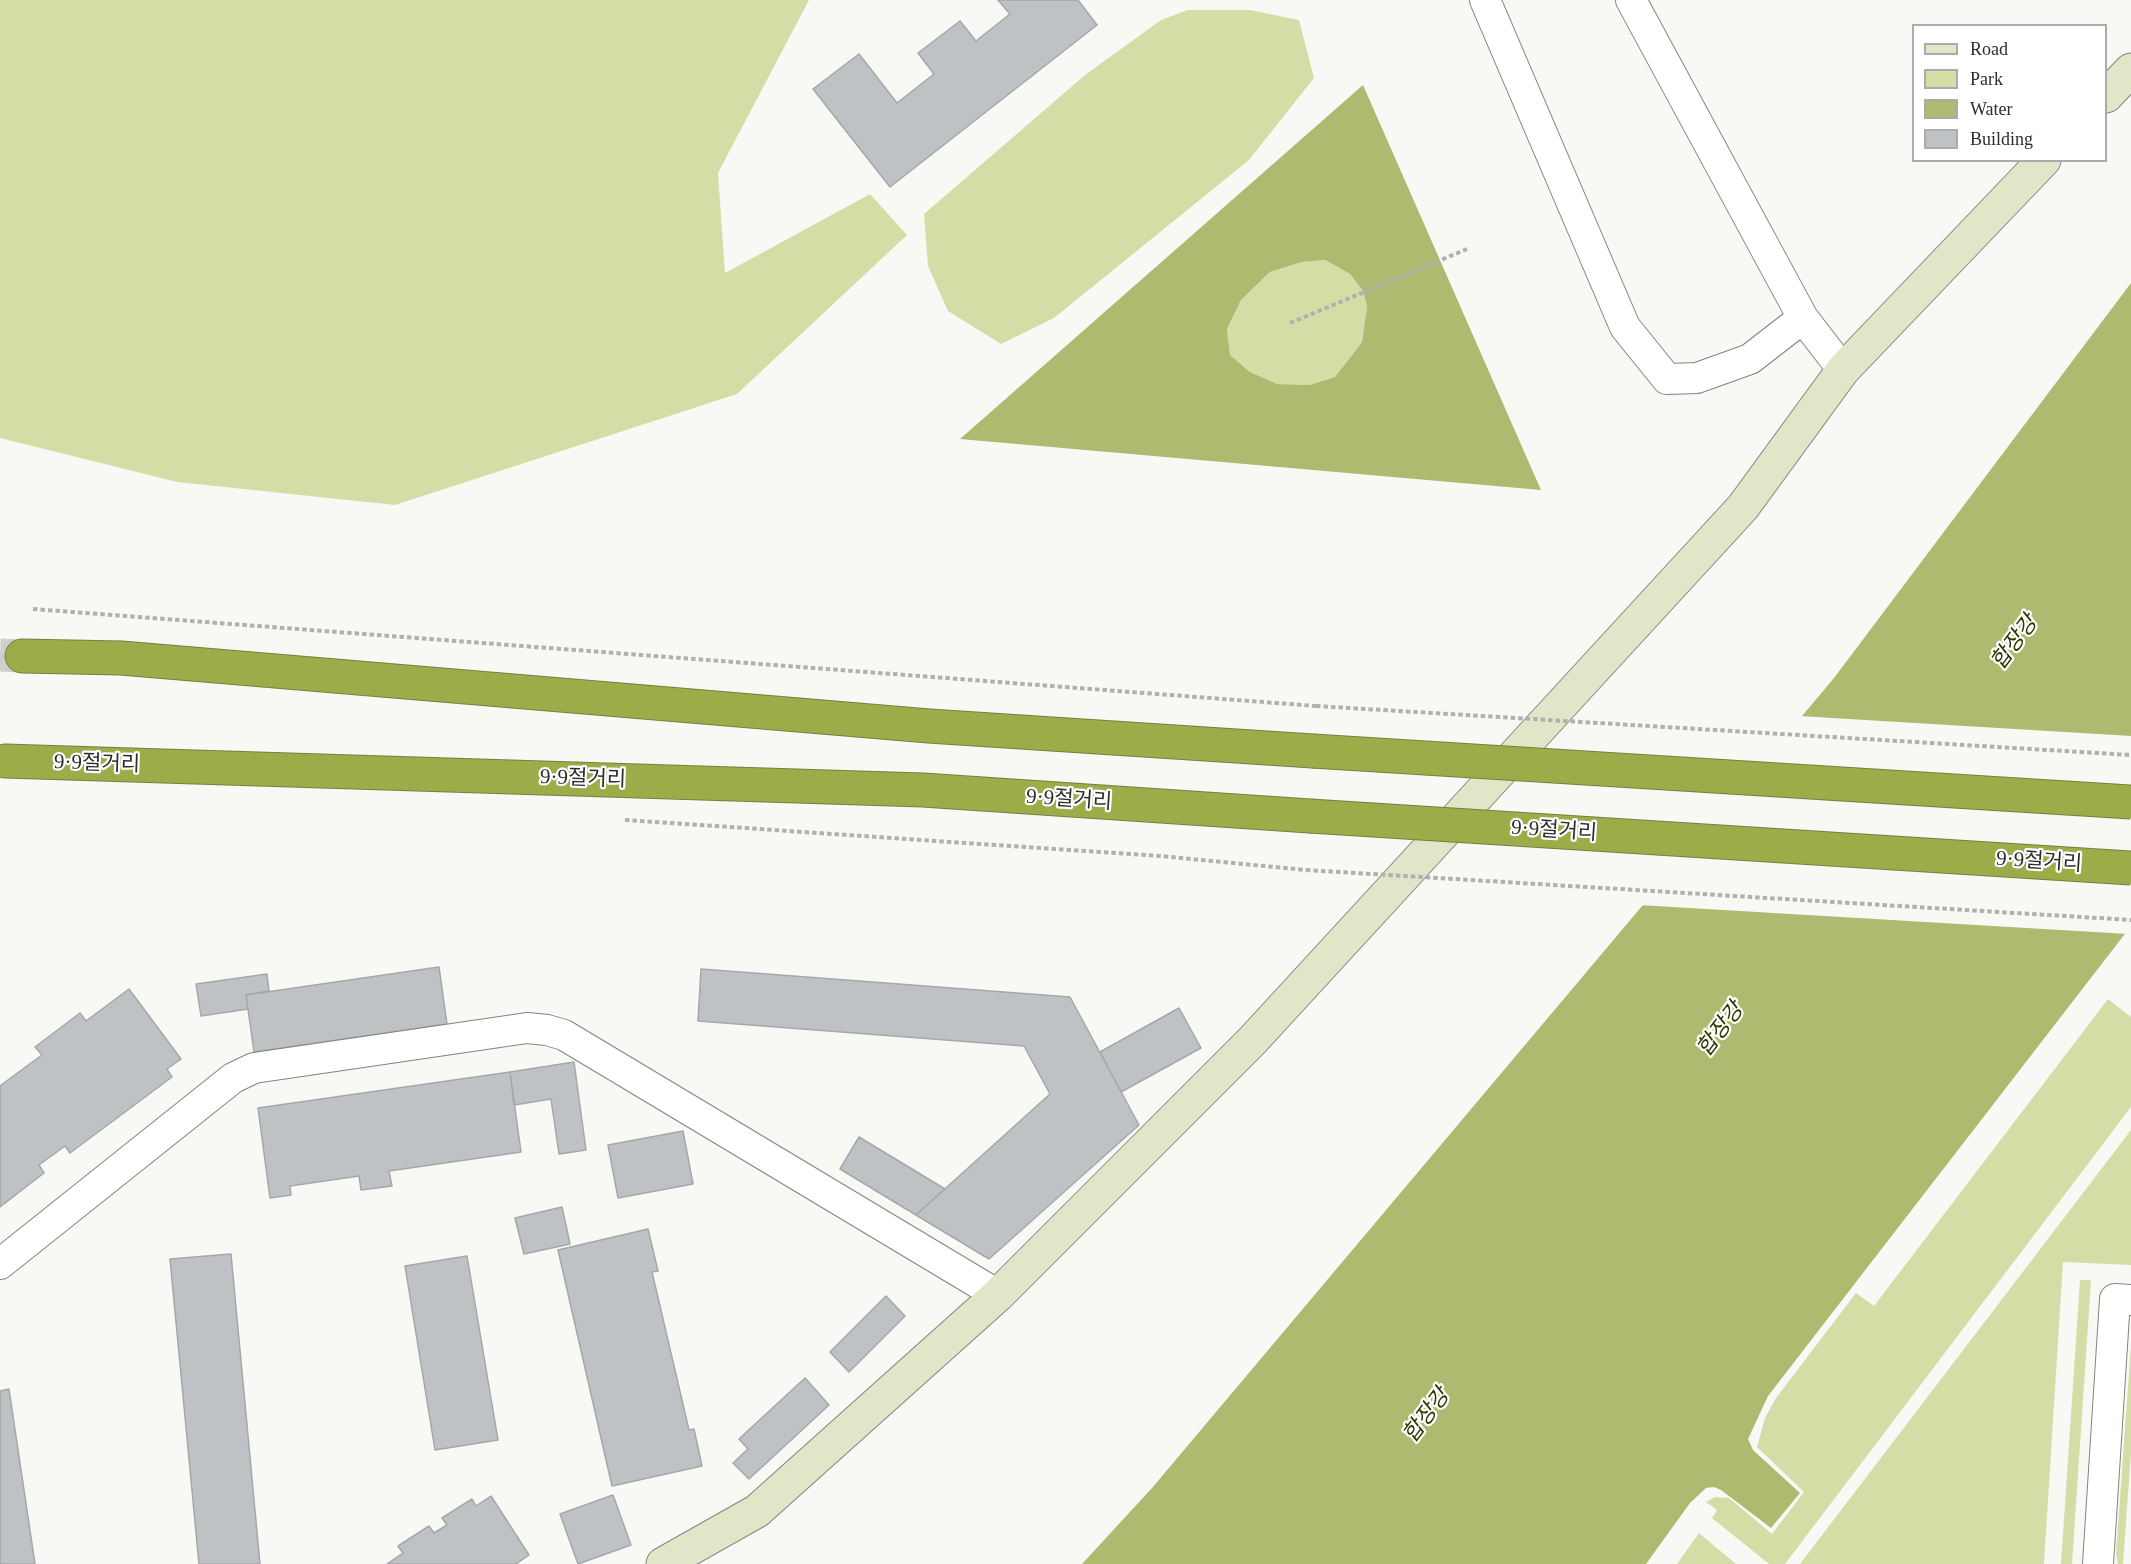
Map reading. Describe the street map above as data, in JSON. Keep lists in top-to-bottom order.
{
  "streets": {
    "highway": ["9·9절거리"]
  },
  "water": ["합장강"],
  "legend": [
    "Road",
    "Park",
    "Water",
    "Building"
  ]
}
